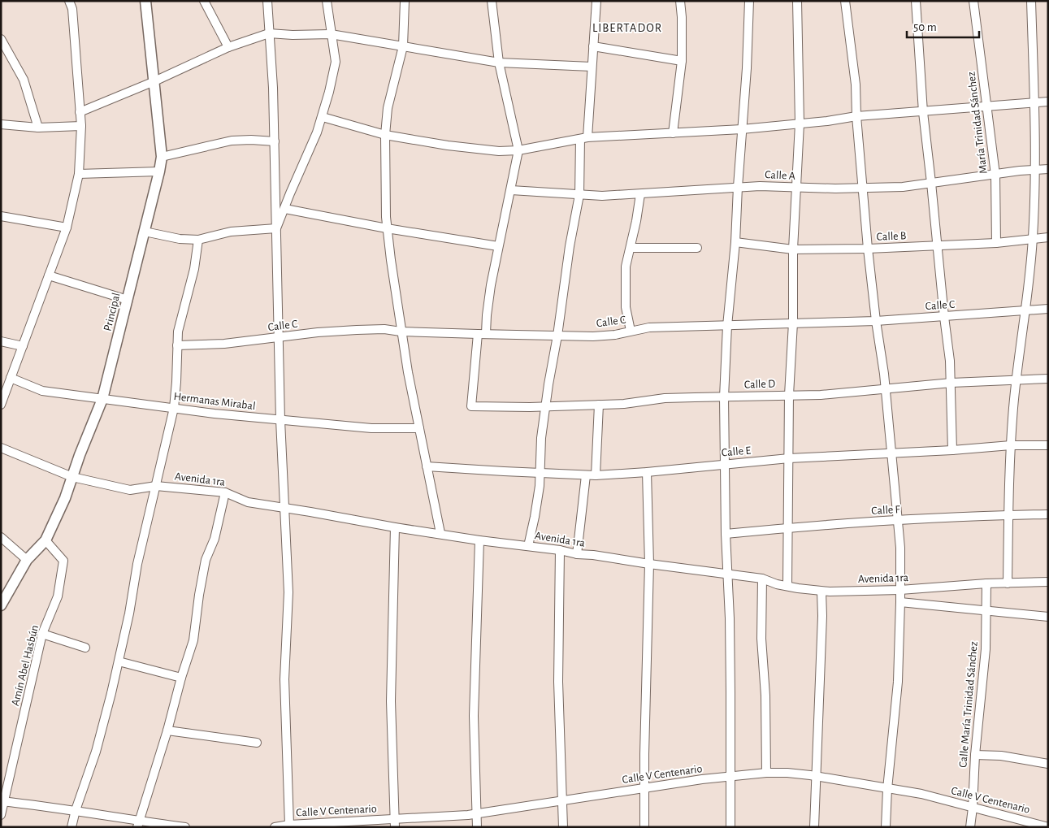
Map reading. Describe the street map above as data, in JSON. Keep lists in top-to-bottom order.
{
  "streets": {
    "street": [
      "María Trinidad Sánchez",
      "Calle A",
      "Calle B",
      "Calle C",
      "Principal",
      "Calle D",
      "Hermanas Mirabal",
      "Calle E",
      "Avenida 1ra",
      "Calle F",
      "Amín Abel Hasbún",
      "Calle María Trinidad Sánchez",
      "Calle V Centenario"
    ]
  },
  "crossings": [
    ["María Trinidad Sánchez", "Calle A"],
    ["María Trinidad Sánchez", "Calle B"],
    ["Calle C", "Calle D"],
    ["Principal", "Hermanas Mirabal"],
    ["Principal", "Avenida 1ra"],
    ["Principal", "Amín Abel Hasbún"],
    ["Avenida 1ra", "Calle María Trinidad Sánchez"],
    ["Calle María Trinidad Sánchez", "Calle V Centenario"]
  ],
  "districts": ["LIBERTADOR"],
  "scale_bar": "50 m"
}
